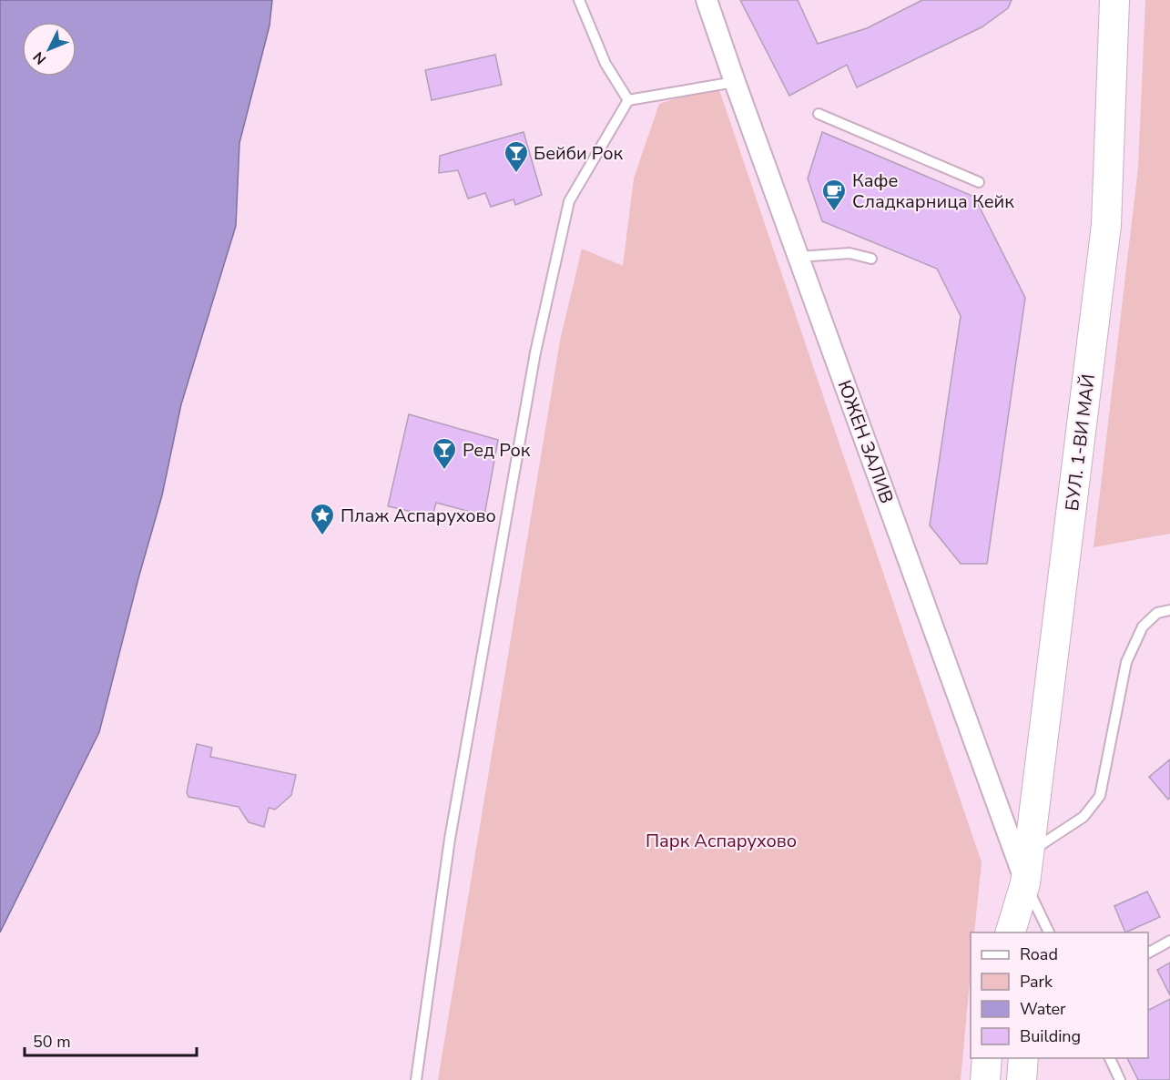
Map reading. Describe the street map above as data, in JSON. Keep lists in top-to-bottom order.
{
  "streets": {
    "main road": ["БУЛ. 1-ВИ МАЙ"],
    "street": ["ЮЖЕН ЗАЛИВ"]
  },
  "crossings": [
    ["ЮЖЕН ЗАЛИВ", "БУЛ. 1-ВИ МАЙ"]
  ],
  "parks": ["Парк Аспарухово"],
  "places": {
    "bar": ["Бейби Рок", "Ред Рок"],
    "cafe": ["Кафе Сладкарница Кейк"],
    "place": ["Плаж Аспарухово"]
  },
  "legend": [
    "Road",
    "Park",
    "Water",
    "Building"
  ],
  "scale_bar": "50 m",
  "north": "bottom left"
}
